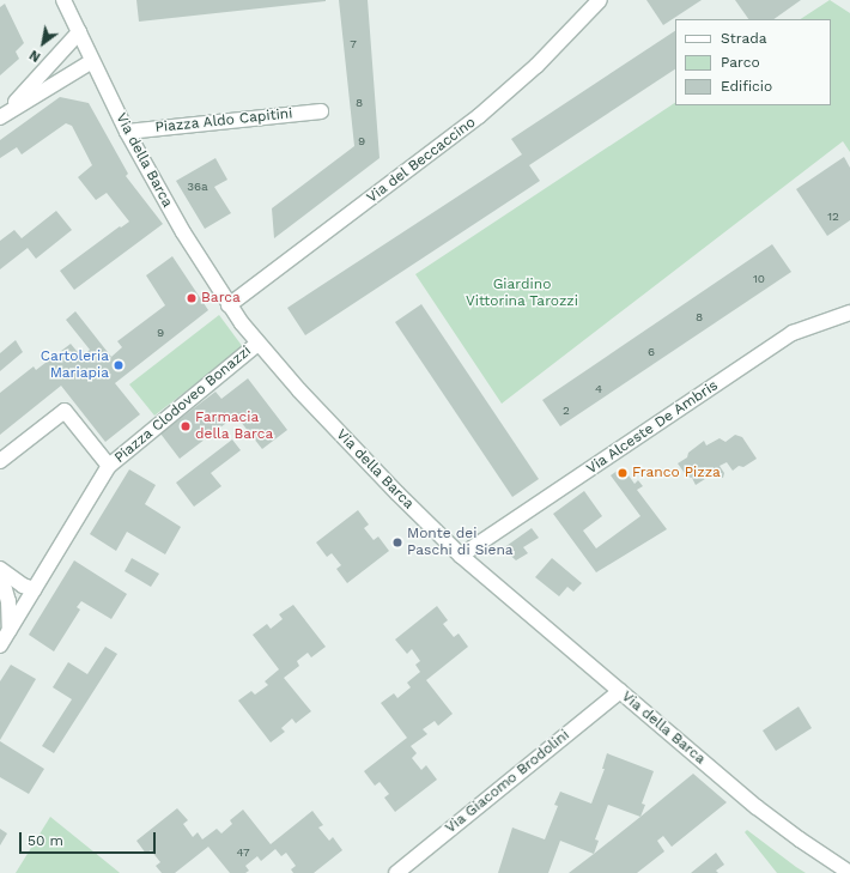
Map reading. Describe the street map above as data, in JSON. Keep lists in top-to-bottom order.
{
  "streets": {
    "street": [
      "Piazza Aldo Capitini",
      "Via della Barca",
      "Via del Beccaccino",
      "Piazza Clodoveo Bonazzi",
      "Via Alceste De Ambris",
      "Via Giacomo Brodolini"
    ]
  },
  "crossings": [
    ["Piazza Aldo Capitini", "Via della Barca"],
    ["Via della Barca", "Via del Beccaccino"],
    ["Via della Barca", "Piazza Clodoveo Bonazzi"],
    ["Via della Barca", "Via Alceste De Ambris"],
    ["Via della Barca", "Via Giacomo Brodolini"]
  ],
  "parks": ["Giardino Vittorina Tarozzi"],
  "places": [
    "Barca",
    "Cartoleria Mariapia",
    "Farmacia della Barca",
    "Franco Pizza",
    "Monte dei Paschi di Siena"
  ],
  "house_numbers": [
    "7",
    "8",
    "9",
    "36a",
    "12",
    "10",
    "8",
    "9",
    "6",
    "4",
    "2",
    "47"
  ],
  "legend": ["Strada", "Parco", "Edificio"],
  "scale_bar": "50 m",
  "north": "bottom left"
}
